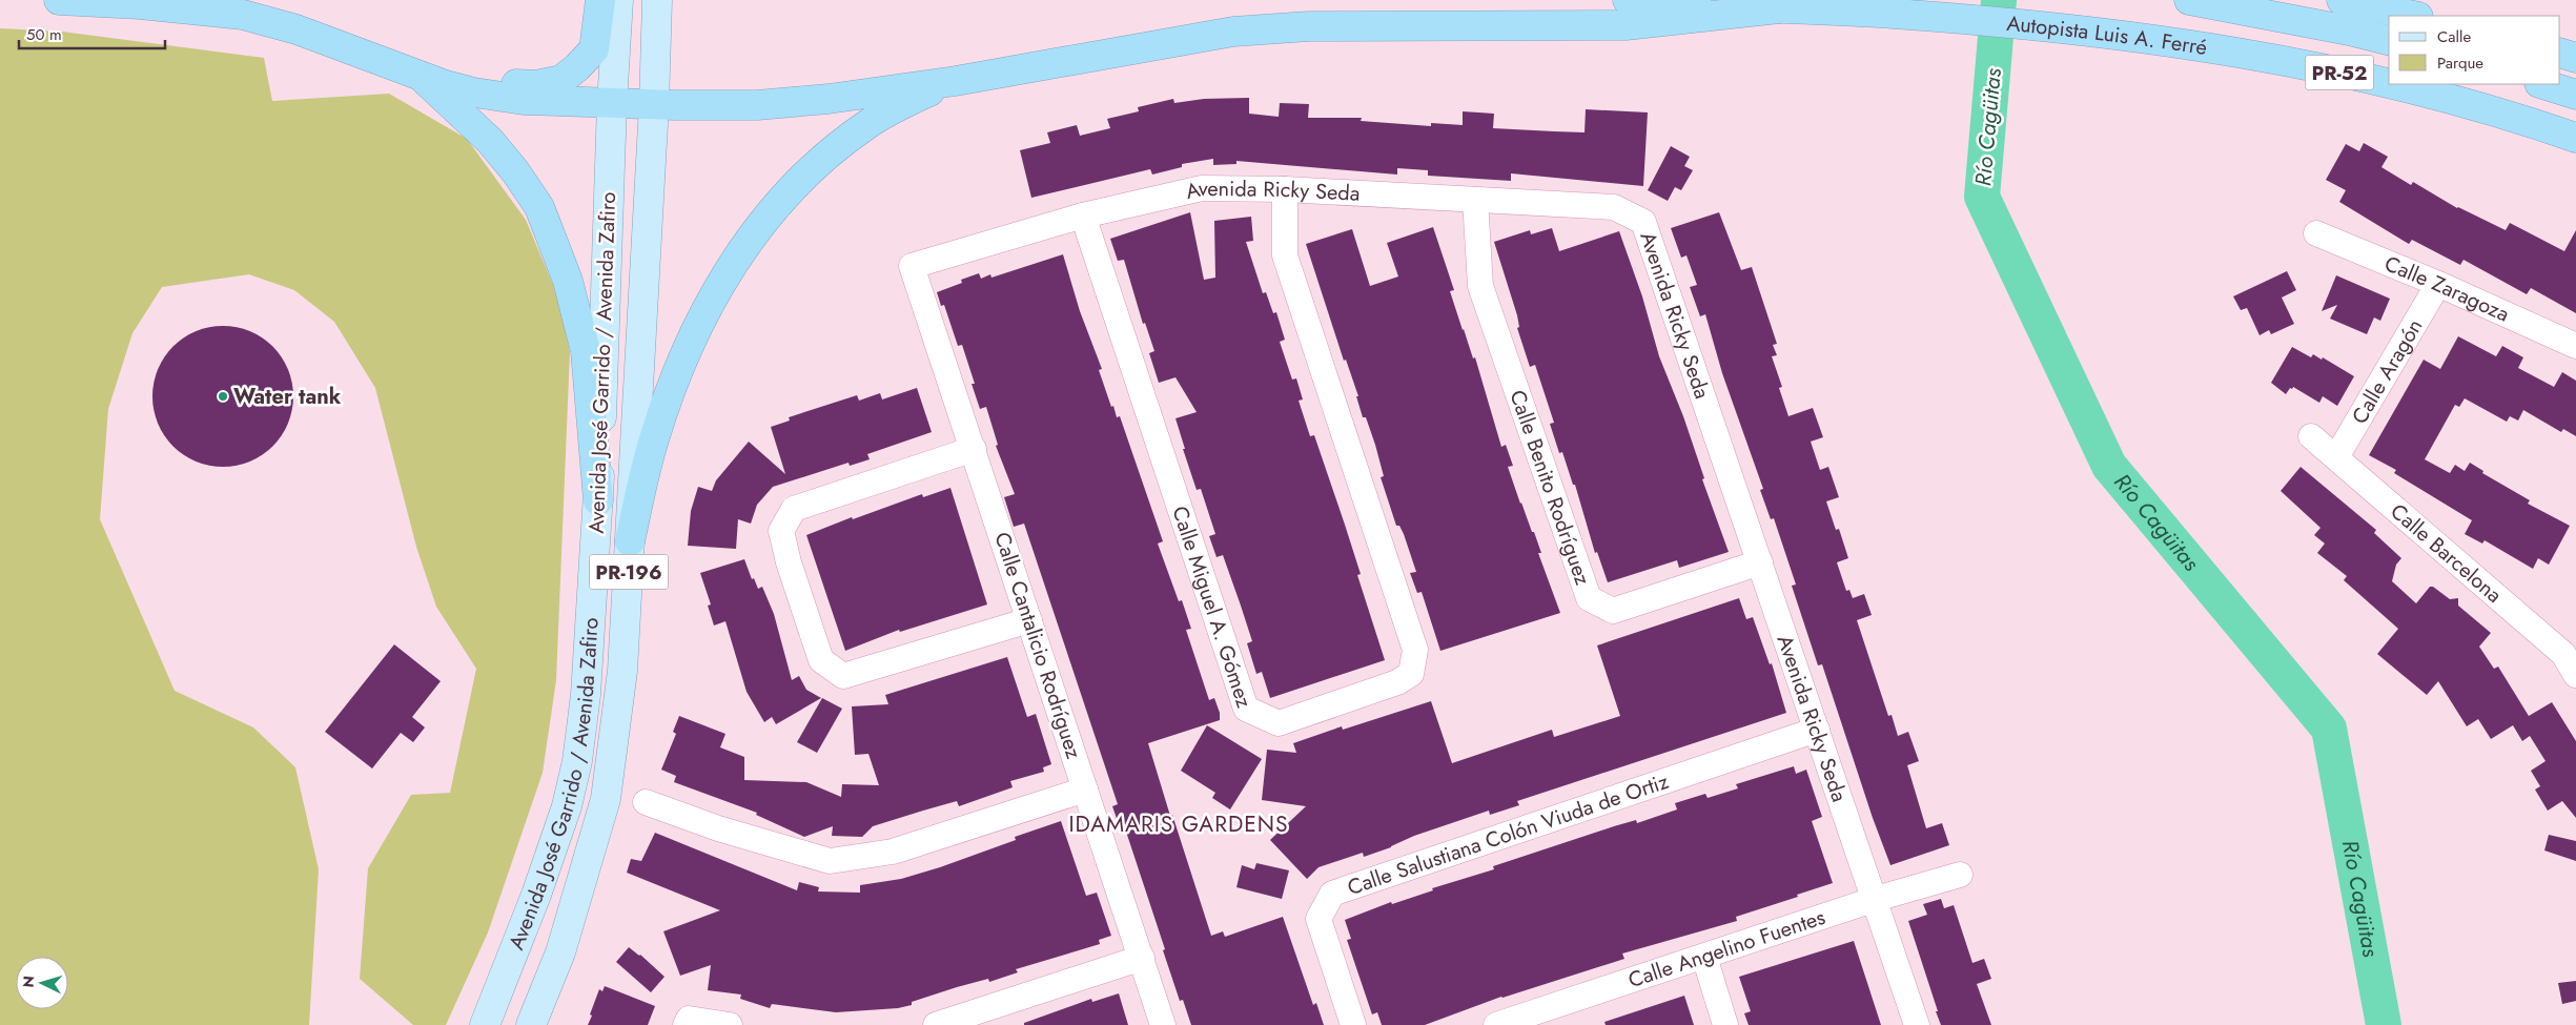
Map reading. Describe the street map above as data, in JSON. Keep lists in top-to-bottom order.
{
  "streets": {
    "highway": ["Autopista Luis A. Ferré", "PR-52"],
    "main road": ["Avenida José Garrido / Avenida Zafiro", "PR-196"],
    "street": [
      "Avenida Ricky Seda",
      "Calle Zaragoza",
      "Calle Aragón",
      "Calle Benito Rodríguez",
      "Calle Barcelona",
      "Calle Miguel A. Gómez",
      "Calle Cantalicio Rodríguez",
      "Calle Salustiana Colón Viuda de Ortiz",
      "Calle Angelino Fuentes"
    ]
  },
  "crossings": [
    ["Avenida Ricky Seda", "Calle Benito Rodríguez"],
    ["Avenida Ricky Seda", "Calle Miguel A. Gómez"],
    ["Avenida Ricky Seda", "Calle Cantalicio Rodríguez"],
    ["Avenida Ricky Seda", "Calle Salustiana Colón Viuda de Ortiz"],
    ["Avenida Ricky Seda", "Calle Angelino Fuentes"],
    ["Calle Zaragoza", "Calle Aragón"],
    ["Calle Aragón", "Calle Barcelona"]
  ],
  "districts": ["IDAMARIS GARDENS"],
  "water": ["Río Cagüitas"],
  "places": ["Water tank"],
  "legend": ["Calle", "Parque"],
  "scale_bar": "50 m",
  "north": "left"
}
